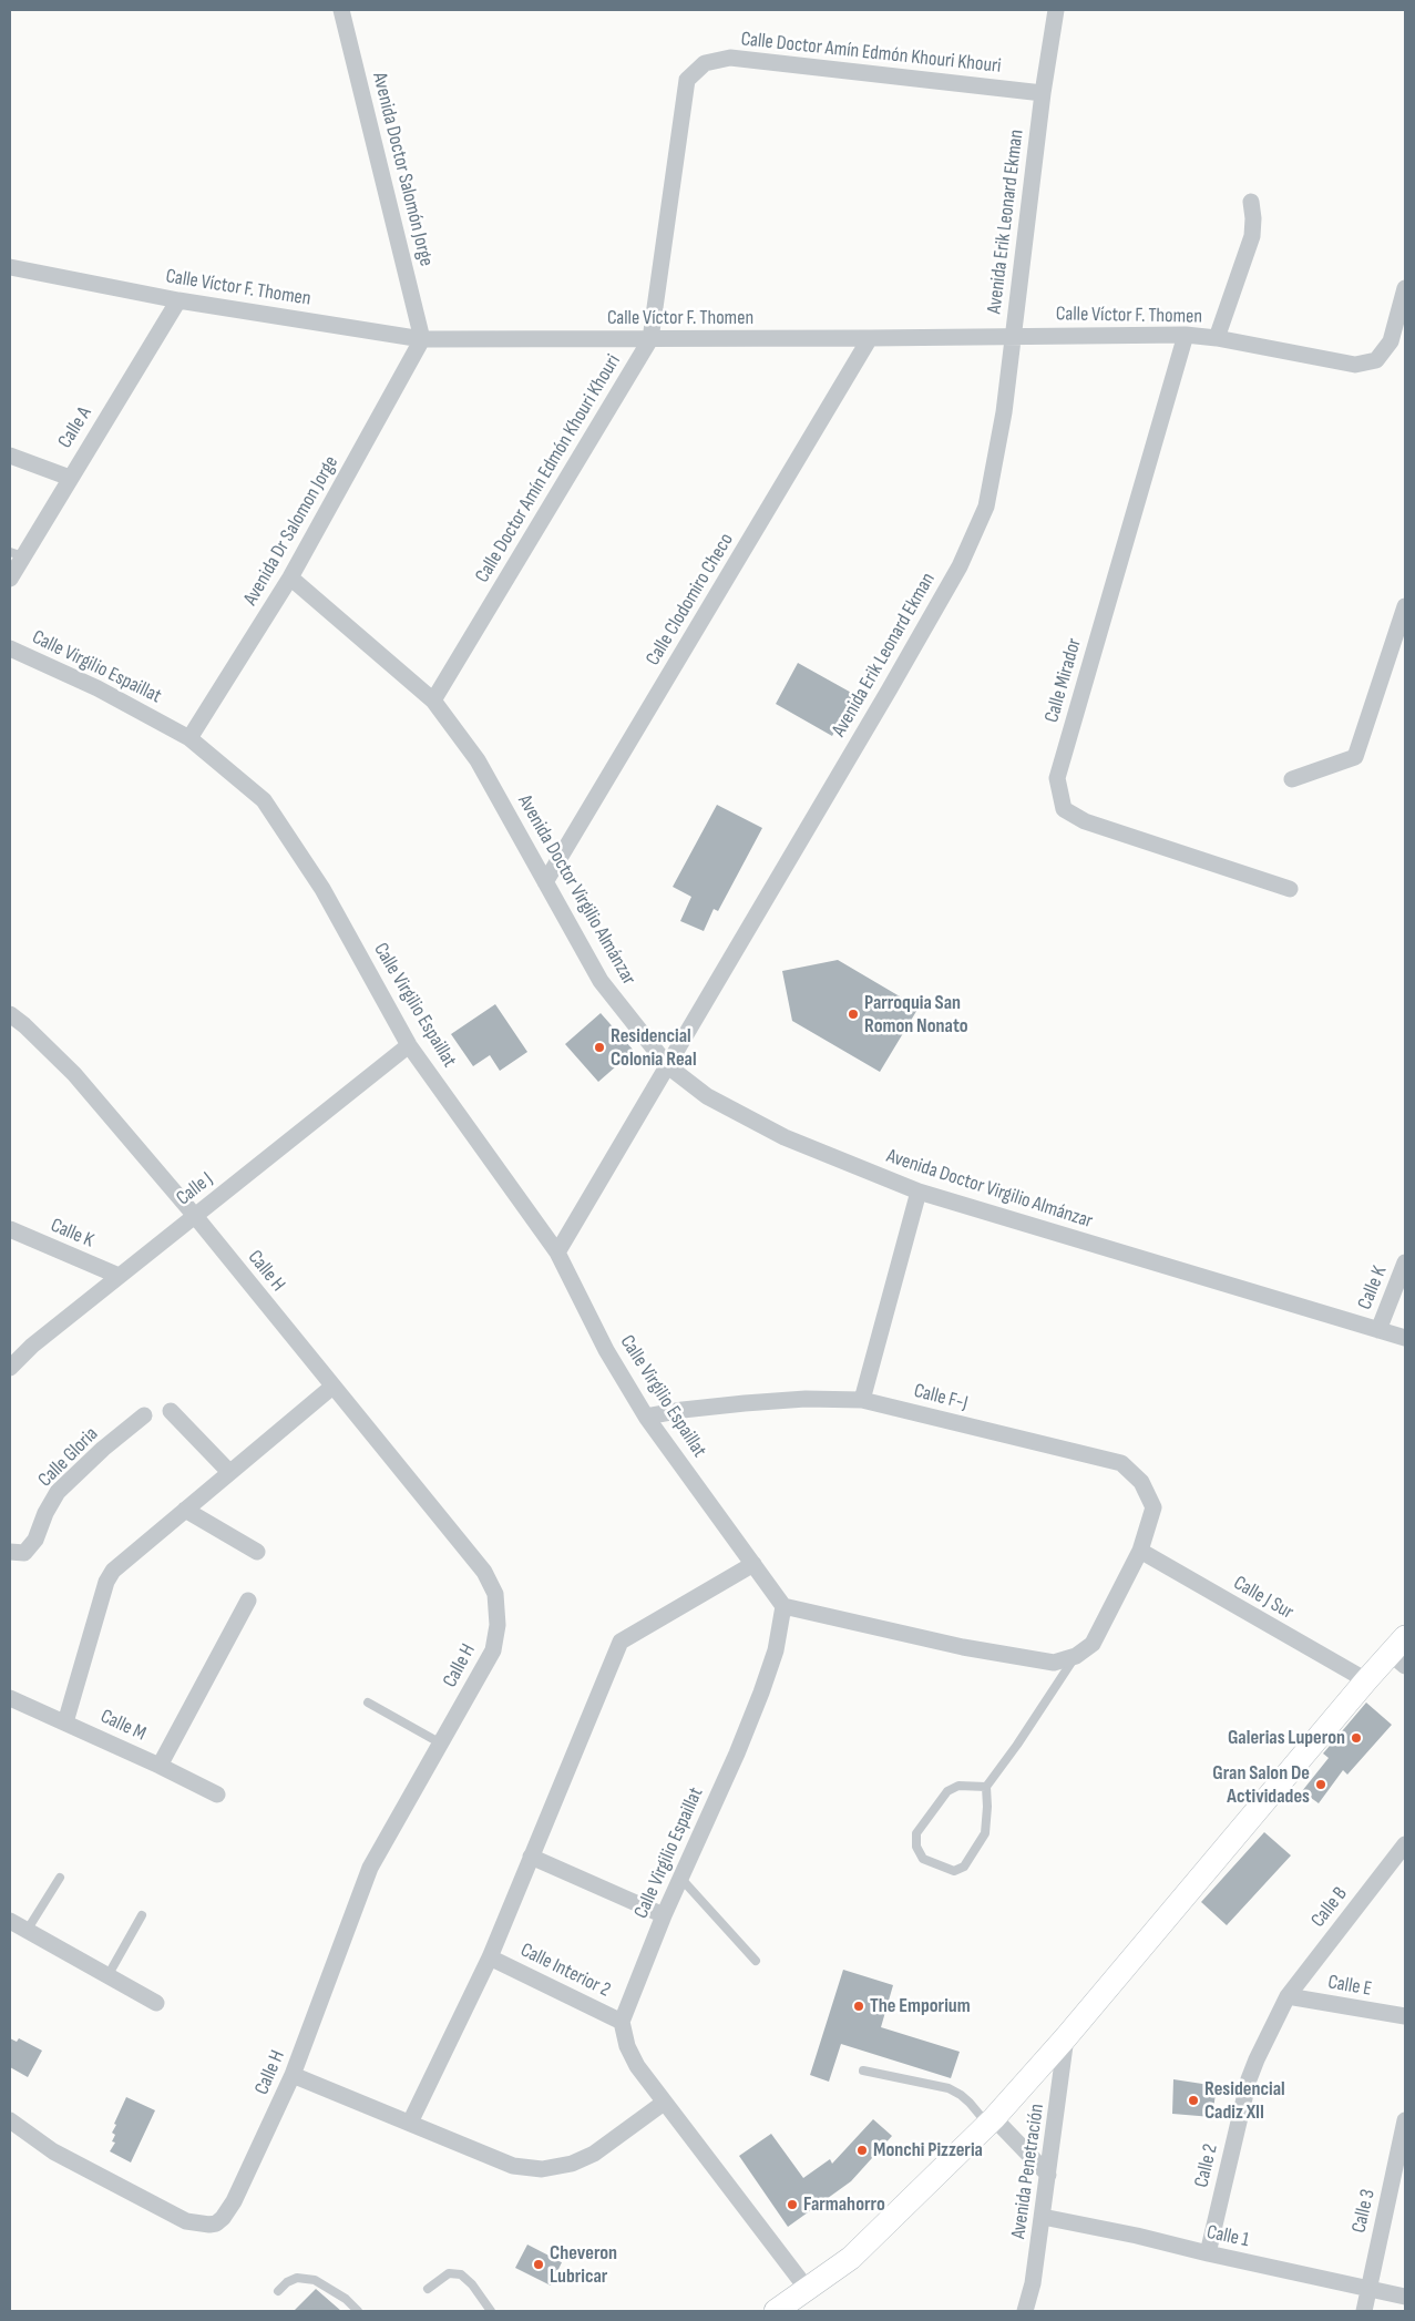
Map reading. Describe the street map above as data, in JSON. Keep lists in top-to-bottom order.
{
  "streets": {
    "street": [
      "Calle Doctor Amín Edmón Khouri Khouri",
      "Avenida Doctor Salomón Jorge",
      "Avenida Erik Leonard Ekman",
      "Calle Víctor F. Thomen",
      "Calle A",
      "Avenida Dr Salomon Jorge",
      "Calle Clodomiro Checo",
      "Calle Virgilio Espaillat",
      "Calle Mirador",
      "Avenida Doctor Virgilio Almánzar",
      "Calle J",
      "Calle K",
      "Calle H",
      "Calle F-J",
      "Calle Gloria",
      "Calle J Sur",
      "Calle M",
      "Calle B",
      "Calle Interior 2",
      "Calle E",
      "Calle 2",
      "Avenida Penetración",
      "Calle 3",
      "Calle 1"
    ]
  },
  "crossings": [
    ["Calle Doctor Amín Edmón Khouri Khouri", "Avenida Erik Leonard Ekman"],
    ["Calle Doctor Amín Edmón Khouri Khouri", "Calle Víctor F. Thomen"],
    ["Calle Doctor Amín Edmón Khouri Khouri", "Avenida Doctor Virgilio Almánzar"],
    ["Avenida Doctor Salomón Jorge", "Calle Víctor F. Thomen"],
    ["Avenida Doctor Salomón Jorge", "Avenida Dr Salomon Jorge"],
    ["Avenida Erik Leonard Ekman", "Calle Víctor F. Thomen"],
    ["Avenida Erik Leonard Ekman", "Calle Virgilio Espaillat"],
    ["Avenida Erik Leonard Ekman", "Avenida Doctor Virgilio Almánzar"],
    ["Calle Víctor F. Thomen", "Calle A"],
    ["Calle Víctor F. Thomen", "Avenida Dr Salomon Jorge"],
    ["Calle Víctor F. Thomen", "Calle Clodomiro Checo"],
    ["Calle Víctor F. Thomen", "Calle Mirador"],
    ["Avenida Dr Salomon Jorge", "Calle Virgilio Espaillat"],
    ["Avenida Dr Salomon Jorge", "Avenida Doctor Virgilio Almánzar"],
    ["Calle Clodomiro Checo", "Avenida Doctor Virgilio Almánzar"],
    ["Calle Virgilio Espaillat", "Calle J"],
    ["Calle Virgilio Espaillat", "Calle F-J"],
    ["Calle Virgilio Espaillat", "Calle Interior 2"],
    ["Avenida Doctor Virgilio Almánzar", "Calle K"],
    ["Calle J", "Calle K"],
    ["Calle J", "Calle H"],
    ["Calle F-J", "Calle J Sur"],
    ["Calle B", "Calle E"],
    ["Calle B", "Calle 2"],
    ["Calle E", "Calle 2"],
    ["Calle 2", "Calle 1"],
    ["Avenida Penetración", "Calle 1"],
    ["Calle 3", "Calle 1"]
  ],
  "places": [
    "Parroquia San Romon Nonato",
    "Residencial Colonia Real",
    "Galerias Luperon",
    "Gran Salon De Actividades",
    "The Emporium",
    "Residencial Cadiz XII",
    "Monchi Pizzeria",
    "Farmahorro",
    "Cheveron Lubricar"
  ]
}
